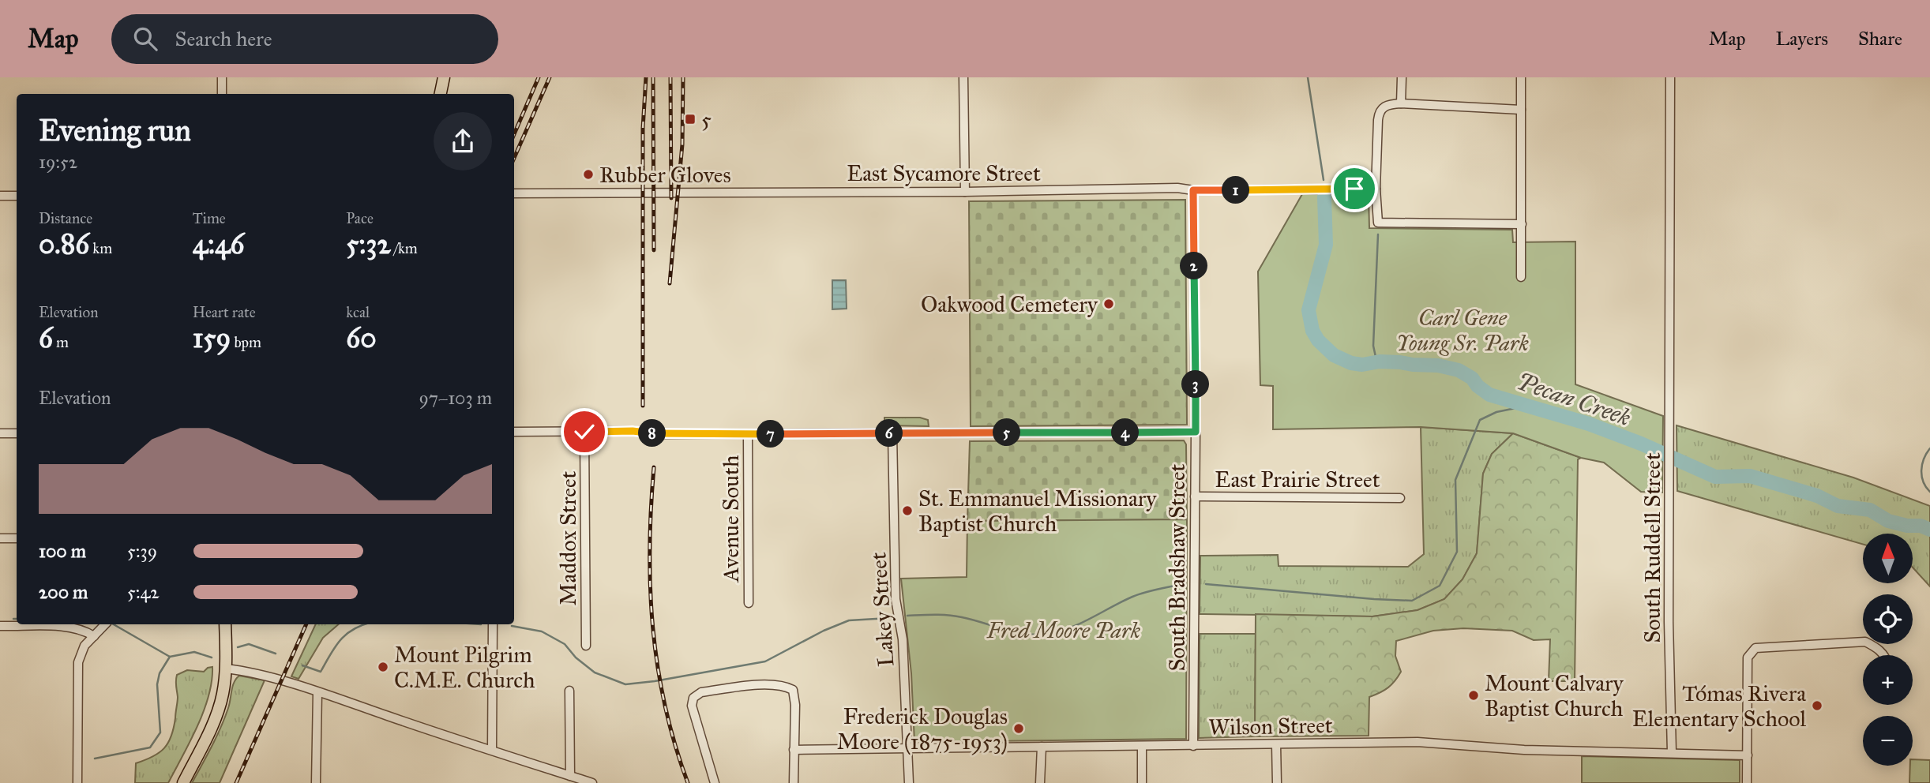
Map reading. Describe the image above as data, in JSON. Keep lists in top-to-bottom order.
{
  "streets": {
    "street": [
      "East Sycamore Street",
      "East Prairie Street",
      "Avenue South",
      "Maddox Street",
      "South Ruddell Street",
      "South Bradshaw Street",
      "Lakey Street",
      "Wilson Street"
    ]
  },
  "crossings": [
    ["East Sycamore Street", "South Bradshaw Street"],
    ["East Prairie Street", "South Bradshaw Street"],
    ["South Ruddell Street", "Wilson Street"],
    ["South Bradshaw Street", "Wilson Street"],
    ["Lakey Street", "Wilson Street"]
  ],
  "water": ["Pecan Creek"],
  "parks": ["Carl Gene Young Sr. Park", "Fred Moore Park"],
  "places": {
    "transit": ["5"],
    "other": [
      "Rubber Gloves",
      "Oakwood Cemetery",
      "St. Emmanuel Missionary Baptist Church",
      "Mount Pilgrim C.M.E. Church",
      "Mount Calvary Baptist Church",
      "Tómas Rivera Elementary School",
      "Frederick Douglas Moore (1875-1953)"
    ]
  },
  "north": "top",
  "page": {
    "header": "Map",
    "search": "Search here",
    "nav": ["Map", "Layers", "Share"],
    "heading": ["Evening run", "19:52"],
    "pins": [
      "1",
      "2",
      "3",
      "4",
      "5",
      "6",
      "8",
      "7"
    ],
    "stats": [
      ["Distance", "0.86 km"],
      ["Time", "4:46"],
      ["Pace", "5:32 /km"],
      ["Elevation", "6 m"],
      ["Heart rate", "159 bpm"],
      ["kcal", "60"]
    ],
    "chart": ["Elevation", "97–103 m"],
    "list": [
      {
        "name": "100 m",
        "note": "5:39"
      },
      {
        "name": "200 m",
        "note": "5:42"
      }
    ],
    "map_buttons": ["+", "−"]
  }
}
